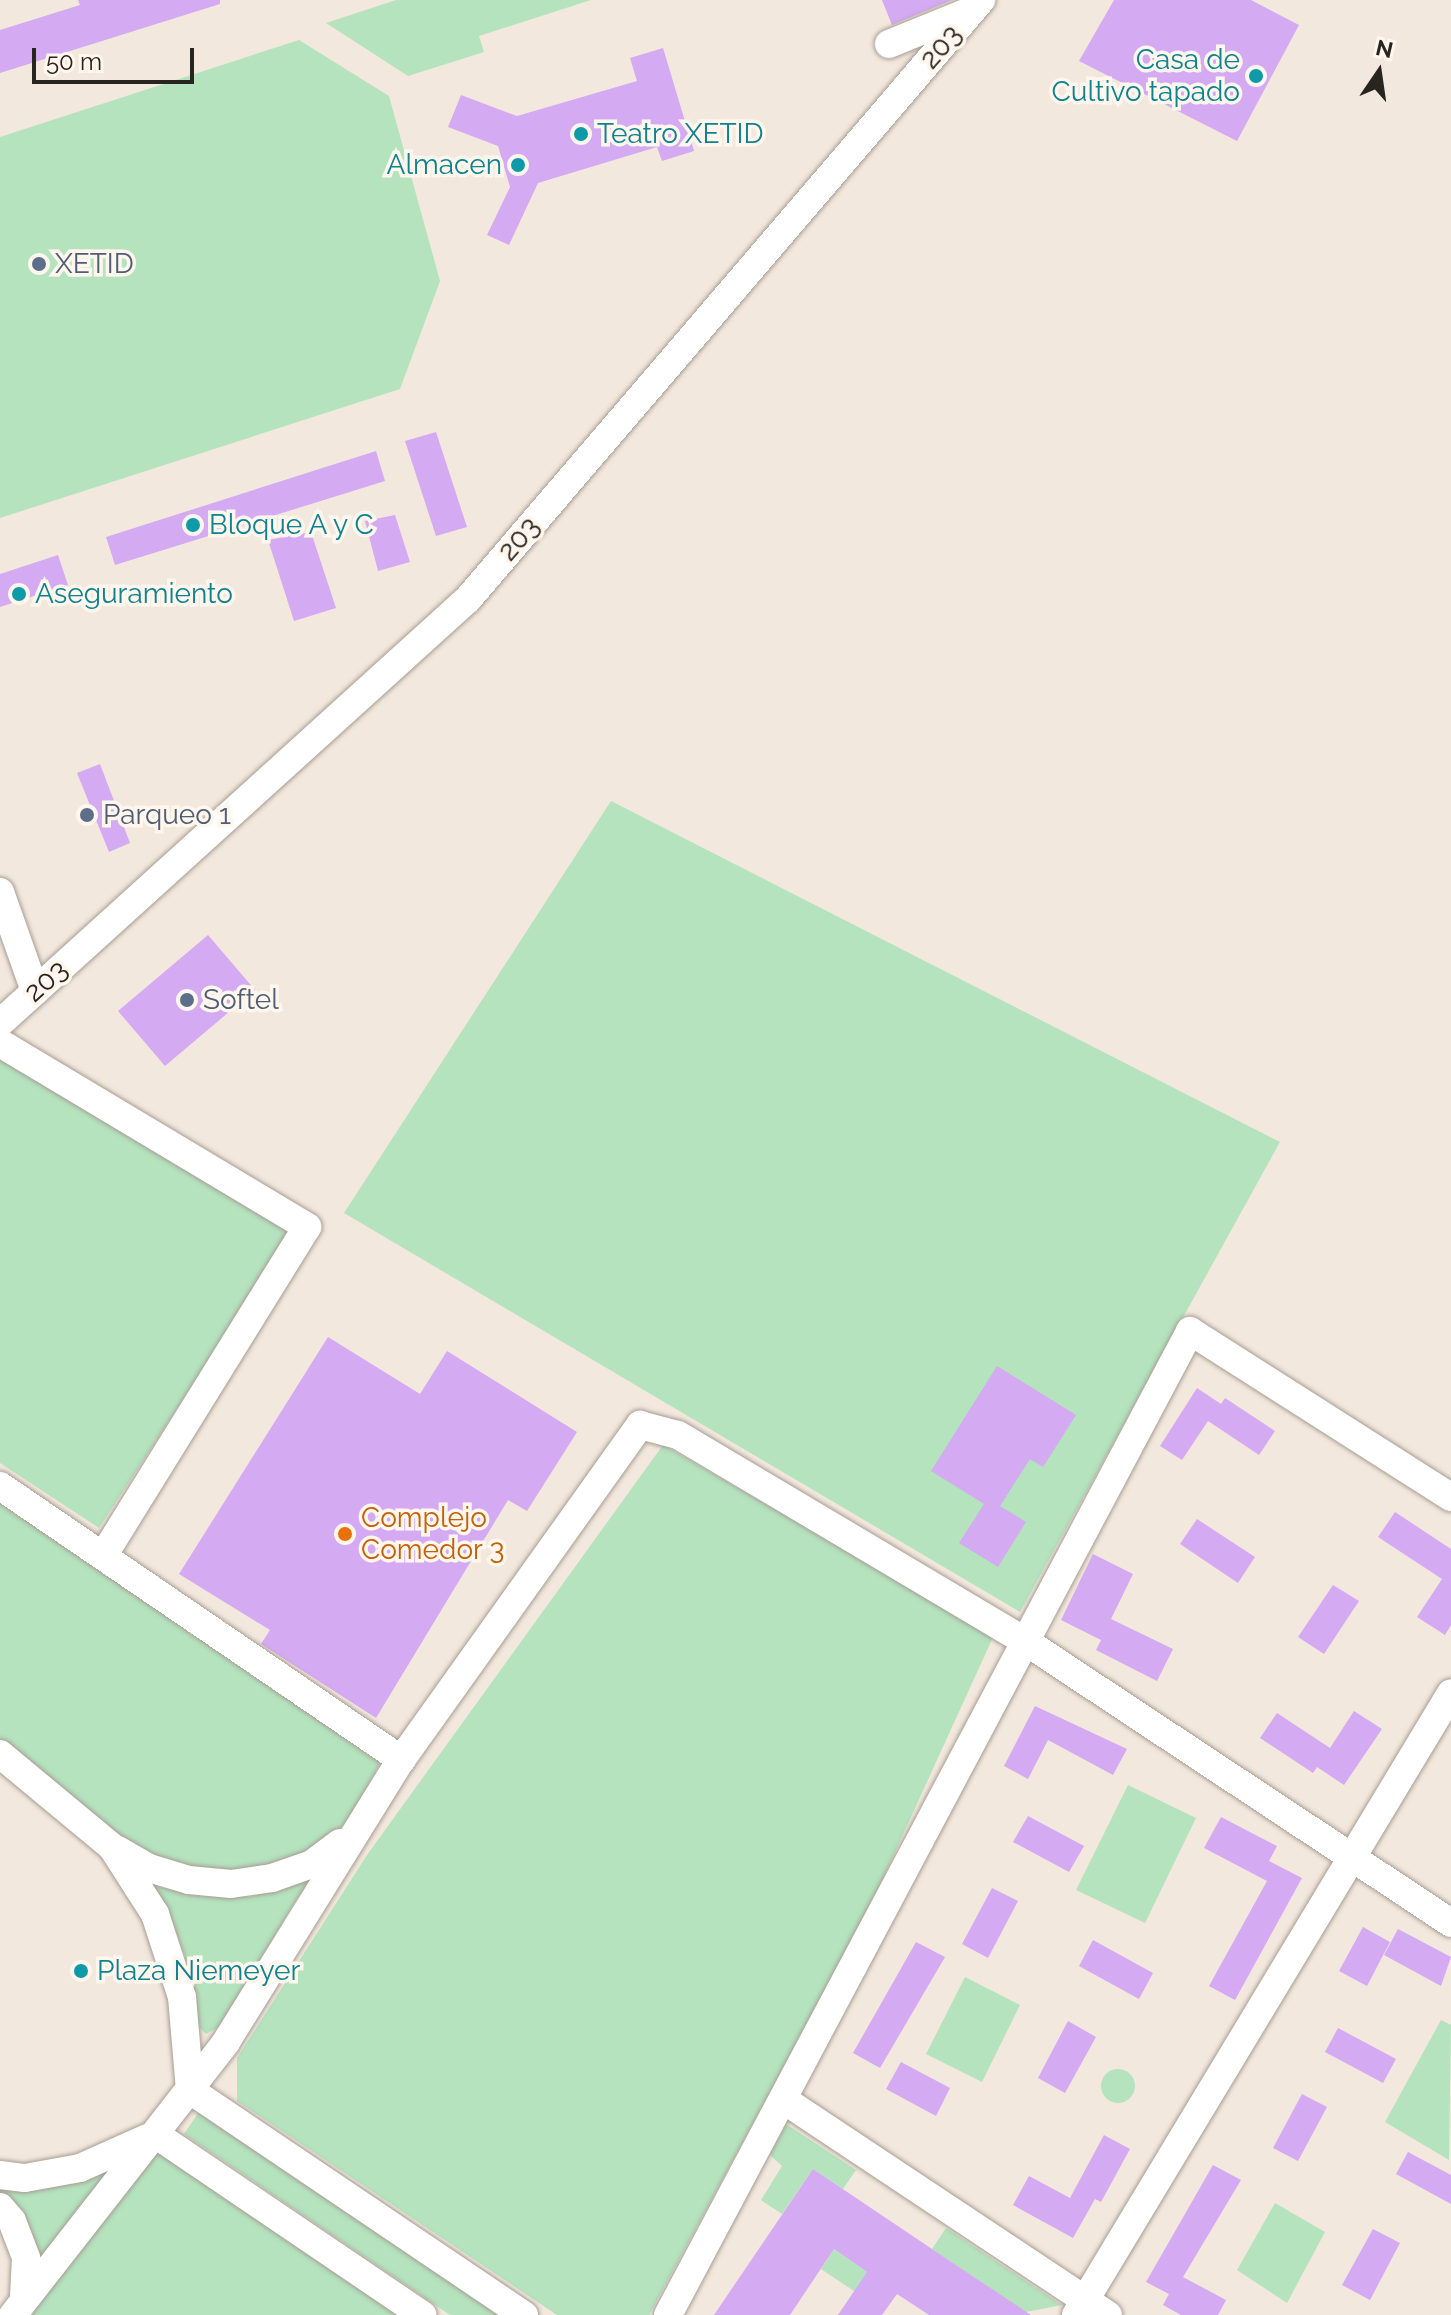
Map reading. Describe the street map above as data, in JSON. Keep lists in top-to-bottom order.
{
  "streets": {
    "street": ["203"]
  },
  "places": [
    "Casa de Cultivo tapado",
    "Teatro XETID",
    "Almacen",
    "XETID",
    "Bloque A y C",
    "Aseguramiento",
    "Parqueo 1",
    "Softel",
    "Complejo Comedor 3",
    "Plaza Niemeyer"
  ],
  "scale_bar": "50 m",
  "north": "top"
}
